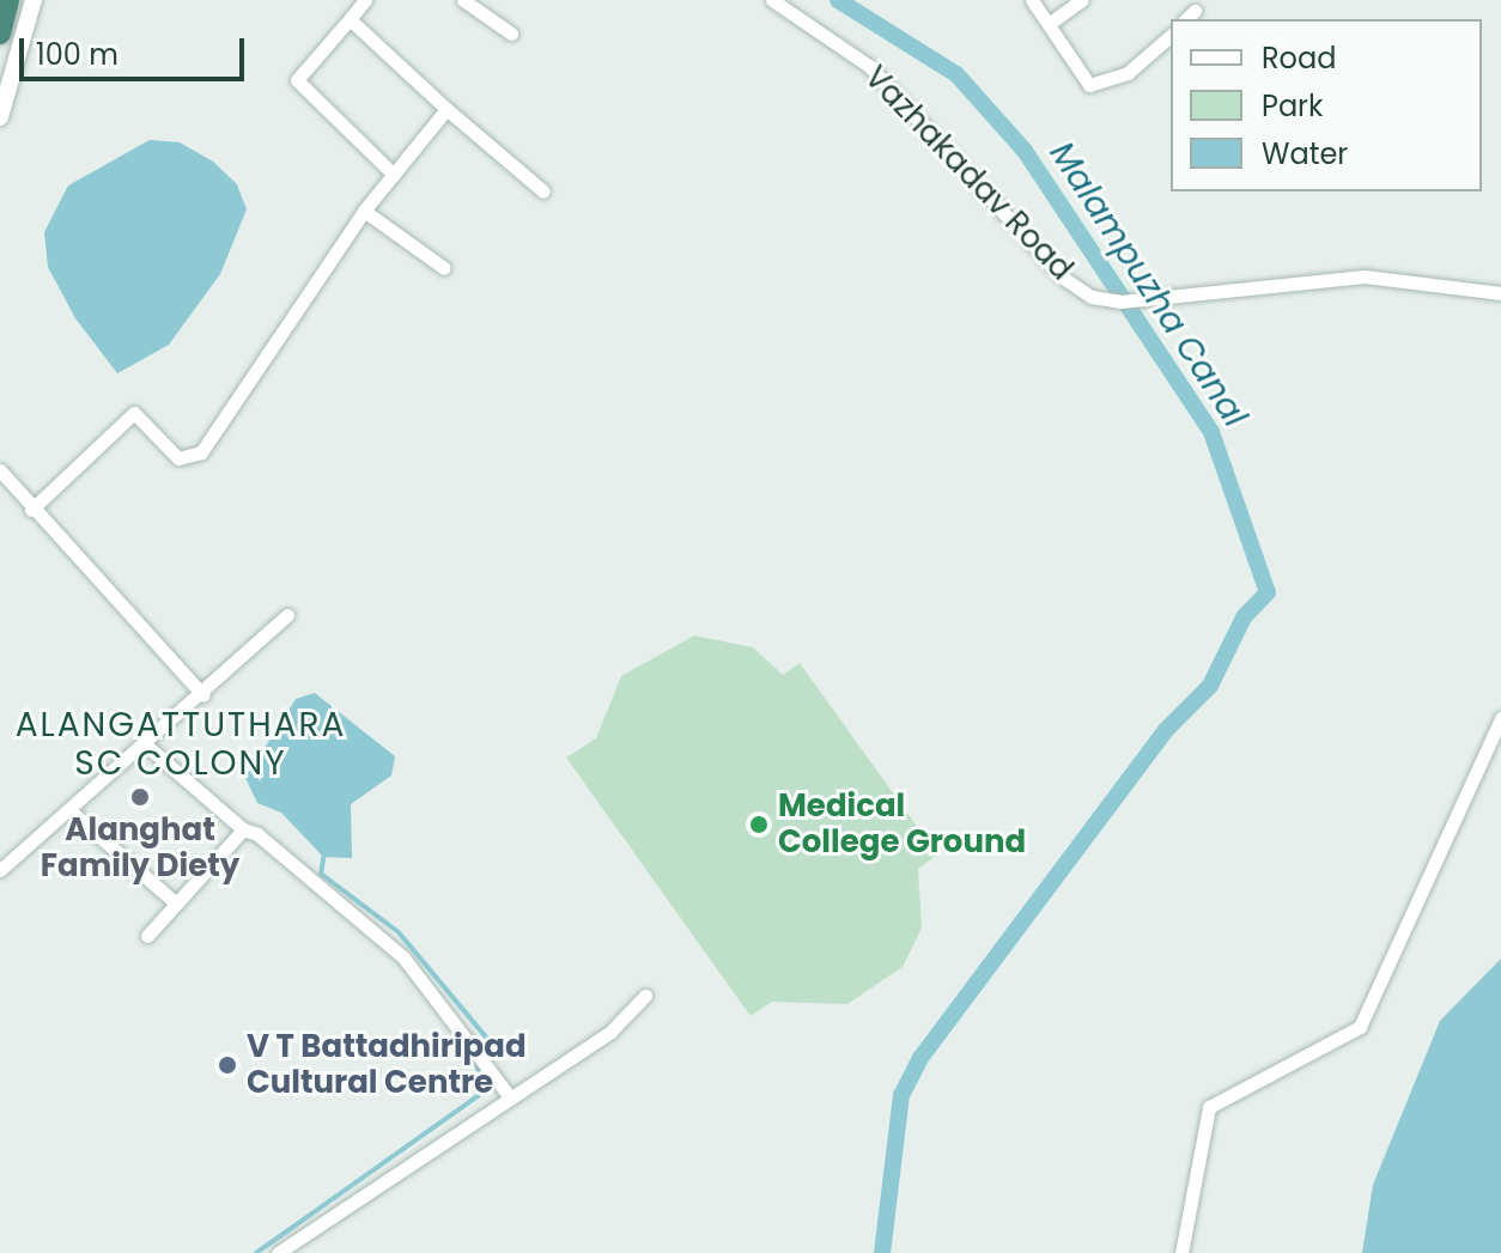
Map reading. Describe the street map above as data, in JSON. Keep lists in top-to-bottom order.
{
  "streets": {
    "street": ["Vazhakadav Road"]
  },
  "districts": ["ALANGATTUTHARA SC COLONY"],
  "water": ["Malampuzha Canal"],
  "places": ["Alanghat Family Diety", "Medical College Ground", "V T Battadhiripad Cultural Centre"],
  "legend": ["Road", "Park", "Water"],
  "scale_bar": "100 m"
}
